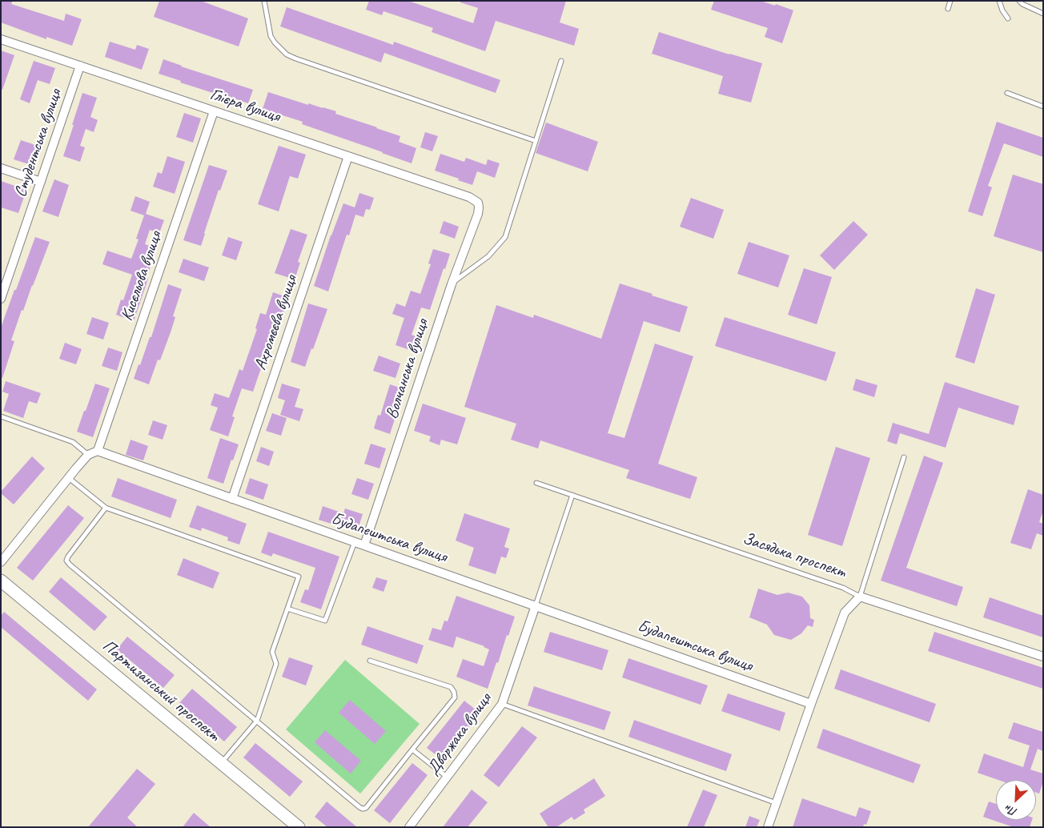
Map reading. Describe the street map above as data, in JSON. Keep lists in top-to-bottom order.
{
  "streets": {
    "street": [
      "Глієра вулиця",
      "Студентська вулиця",
      "Кисєльова вулиця",
      "Ахромєєва вулиця",
      "Волчанська вулиця",
      "Будапештська вулиця",
      "Засядька проспект",
      "Партизанський проспект",
      "Дворжака вулиця"
    ]
  },
  "crossings": [
    ["Глієра вулиця", "Студентська вулиця"],
    ["Глієра вулиця", "Кисєльова вулиця"],
    ["Глієра вулиця", "Ахромєєва вулиця"],
    ["Глієра вулиця", "Волчанська вулиця"],
    ["Кисєльова вулиця", "Будапештська вулиця"],
    ["Ахромєєва вулиця", "Будапештська вулиця"],
    ["Волчанська вулиця", "Будапештська вулиця"],
    ["Будапештська вулиця", "Дворжака вулиця"]
  ],
  "north": "bottom left"
}
